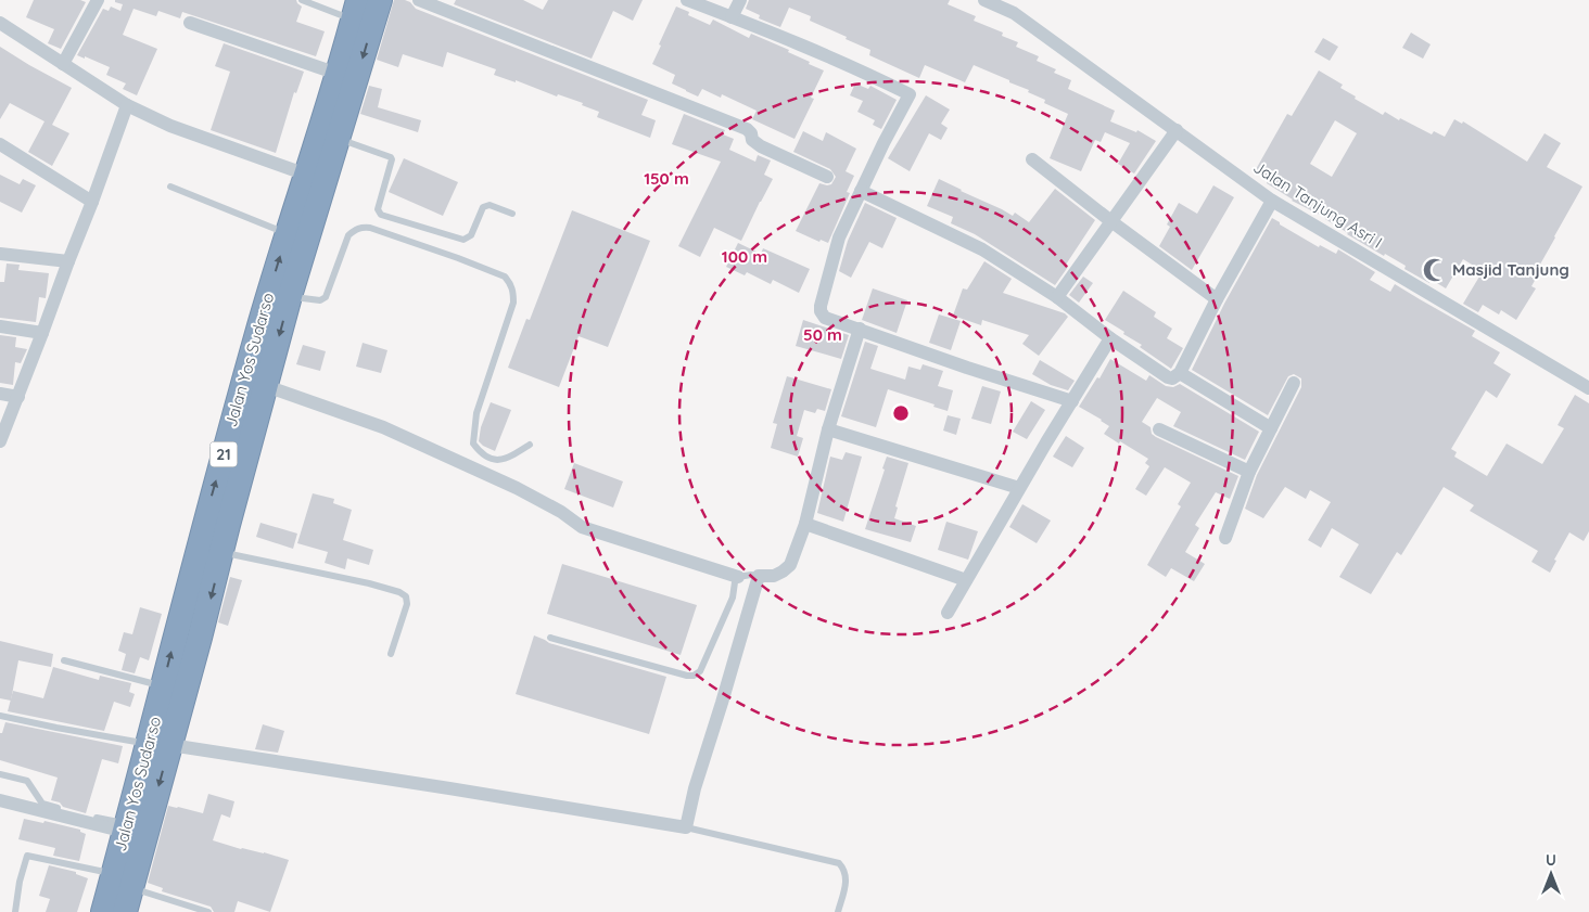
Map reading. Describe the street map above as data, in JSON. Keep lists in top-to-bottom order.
{
  "streets": {
    "highway": ["Jalan Yos Sudarso", "21"],
    "street": ["Jalan Tanjung Asri I"]
  },
  "places": {
    "mosque": ["Masjid Tanjung"]
  },
  "north": "top",
  "rings": ["150 m", "100 m", "50 m"]
}
